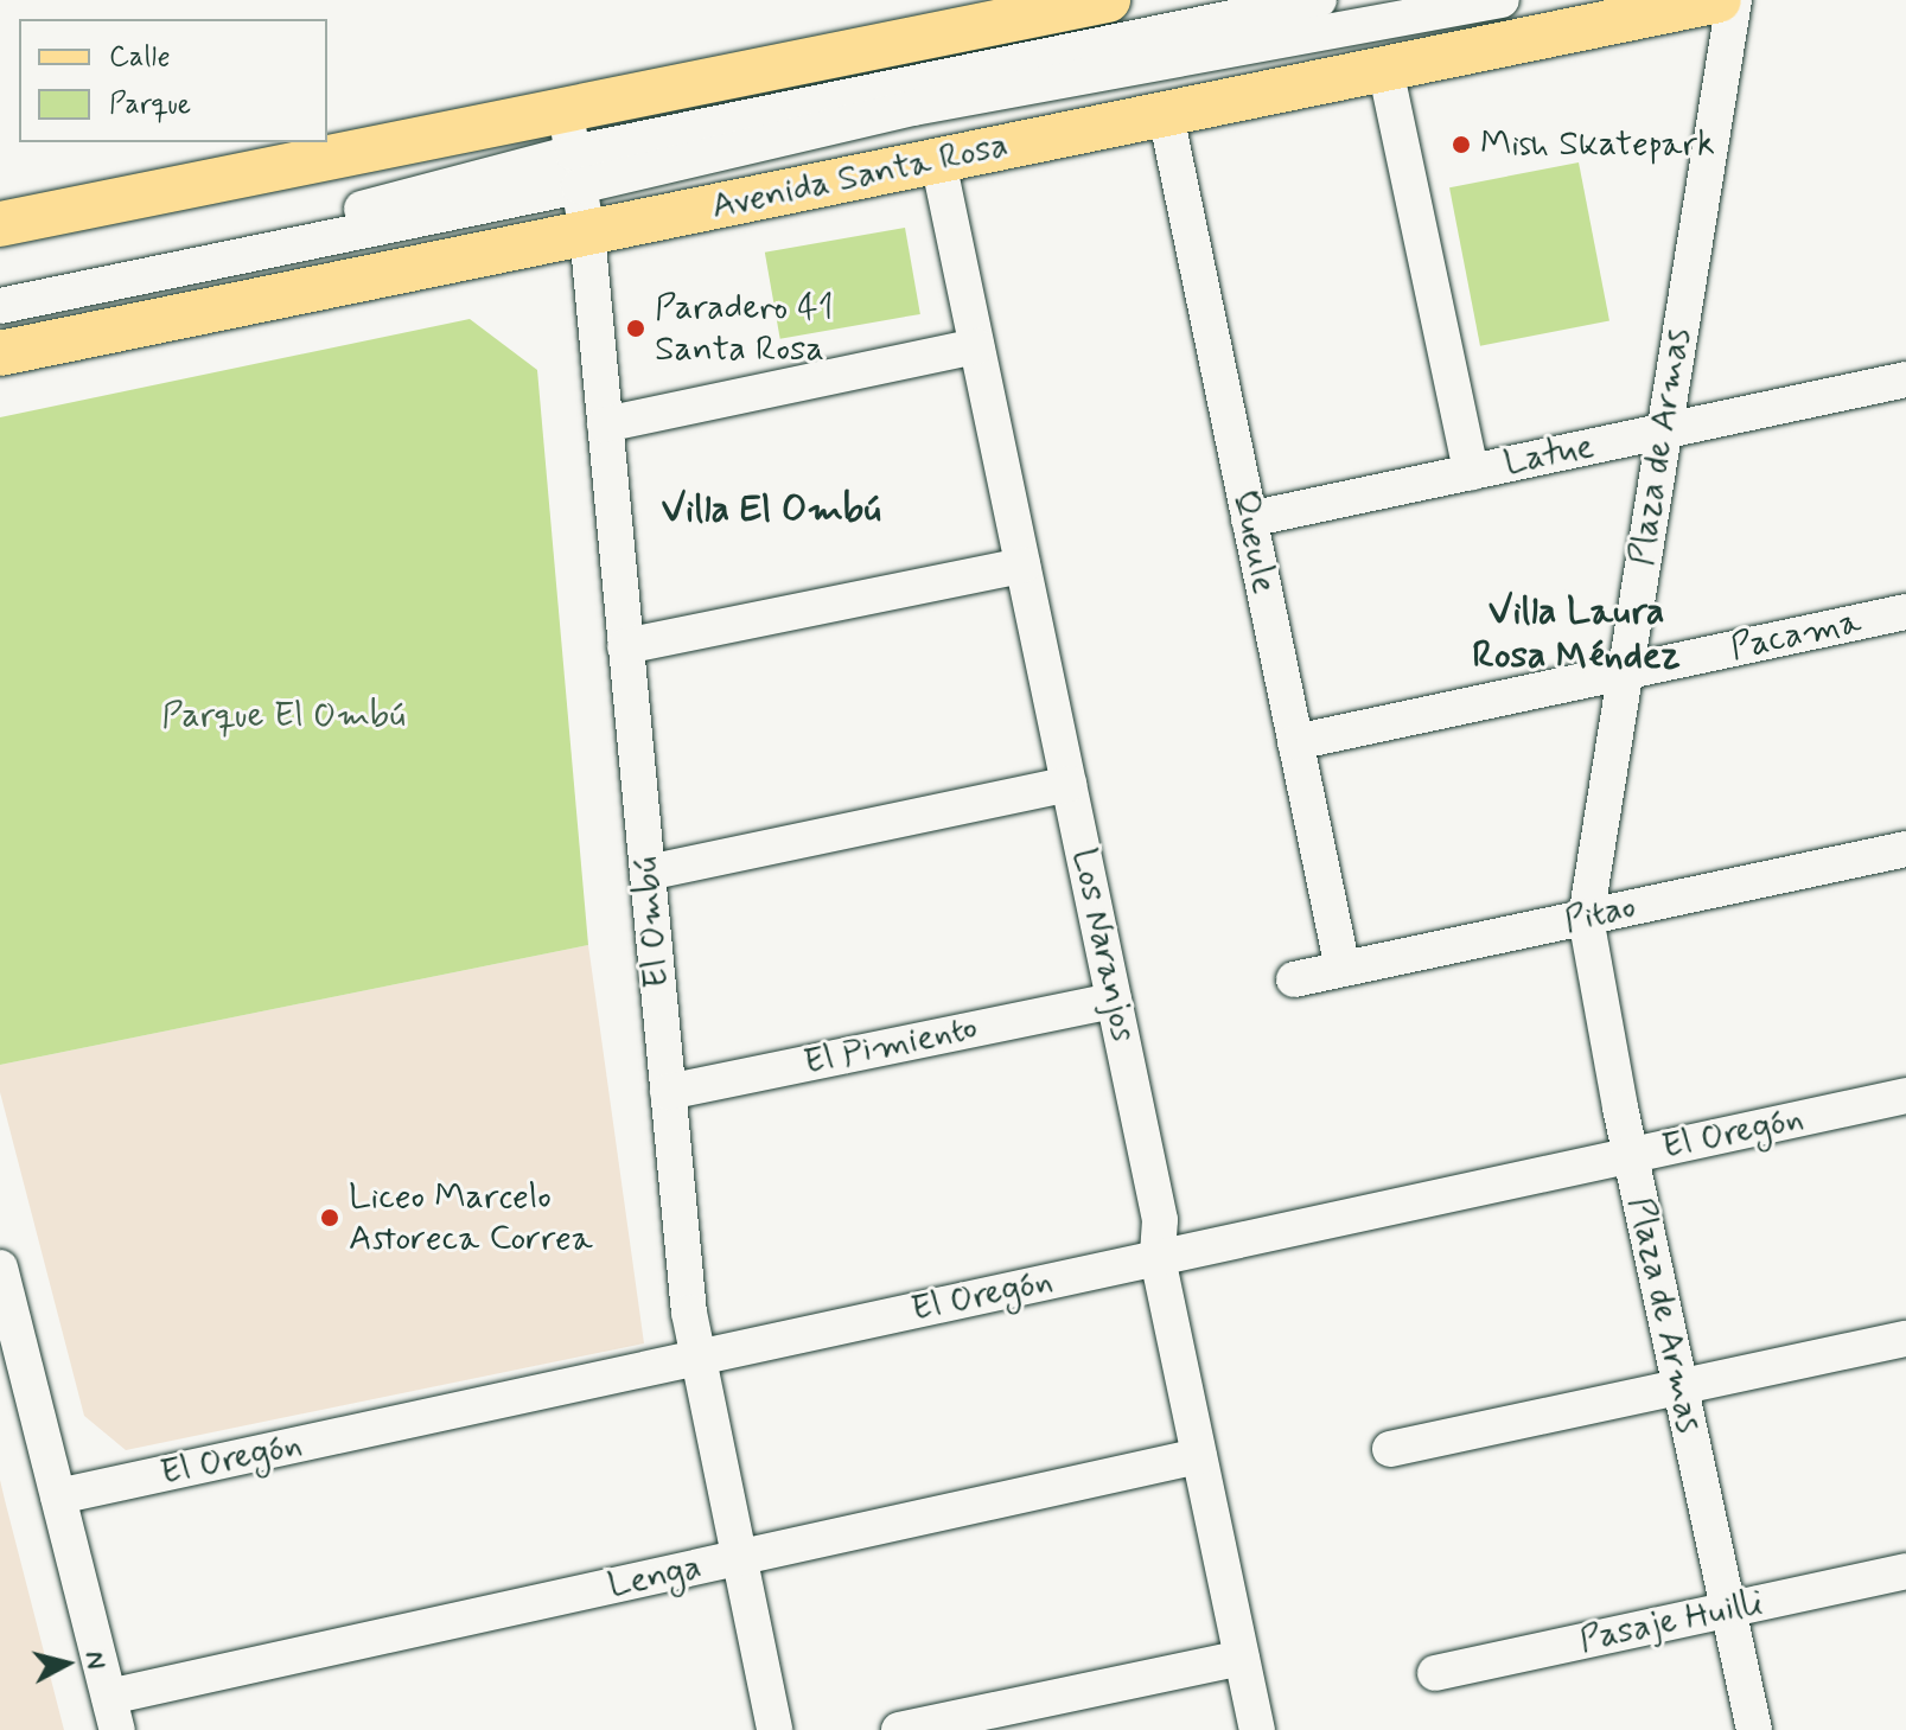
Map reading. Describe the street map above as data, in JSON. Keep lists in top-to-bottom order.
{
  "streets": {
    "main road": ["Avenida Santa Rosa"],
    "street": [
      "Plaza de Armas",
      "Latue",
      "Queule",
      "Pacama",
      "Pitao",
      "El Ombú",
      "Los Naranjos",
      "El Pimiento",
      "El Oregón",
      "Lenga",
      "Pasaje Huilli"
    ]
  },
  "crossings": [
    ["Avenida Santa Rosa", "Queule"],
    ["Avenida Santa Rosa", "El Ombú"],
    ["Avenida Santa Rosa", "Los Naranjos"],
    ["Plaza de Armas", "Latue"],
    ["Plaza de Armas", "Pacama"],
    ["Plaza de Armas", "Pitao"],
    ["Plaza de Armas", "El Oregón"],
    ["Plaza de Armas", "Pasaje Huilli"],
    ["Latue", "Queule"],
    ["Queule", "Pacama"],
    ["Queule", "Pitao"],
    ["El Ombú", "El Pimiento"],
    ["El Ombú", "El Oregón"],
    ["El Ombú", "Lenga"],
    ["Los Naranjos", "El Pimiento"],
    ["Los Naranjos", "El Oregón"],
    ["Los Naranjos", "Lenga"]
  ],
  "districts": ["Villa El Ombú", "Villa Laura Rosa Méndez"],
  "parks": ["Parque El Ombú"],
  "places": ["Mish Skatepark", "Paradero 41 Santa Rosa", "Liceo Marcelo Astoreca Correa"],
  "legend": ["Calle", "Parque"],
  "north": "right"
}
